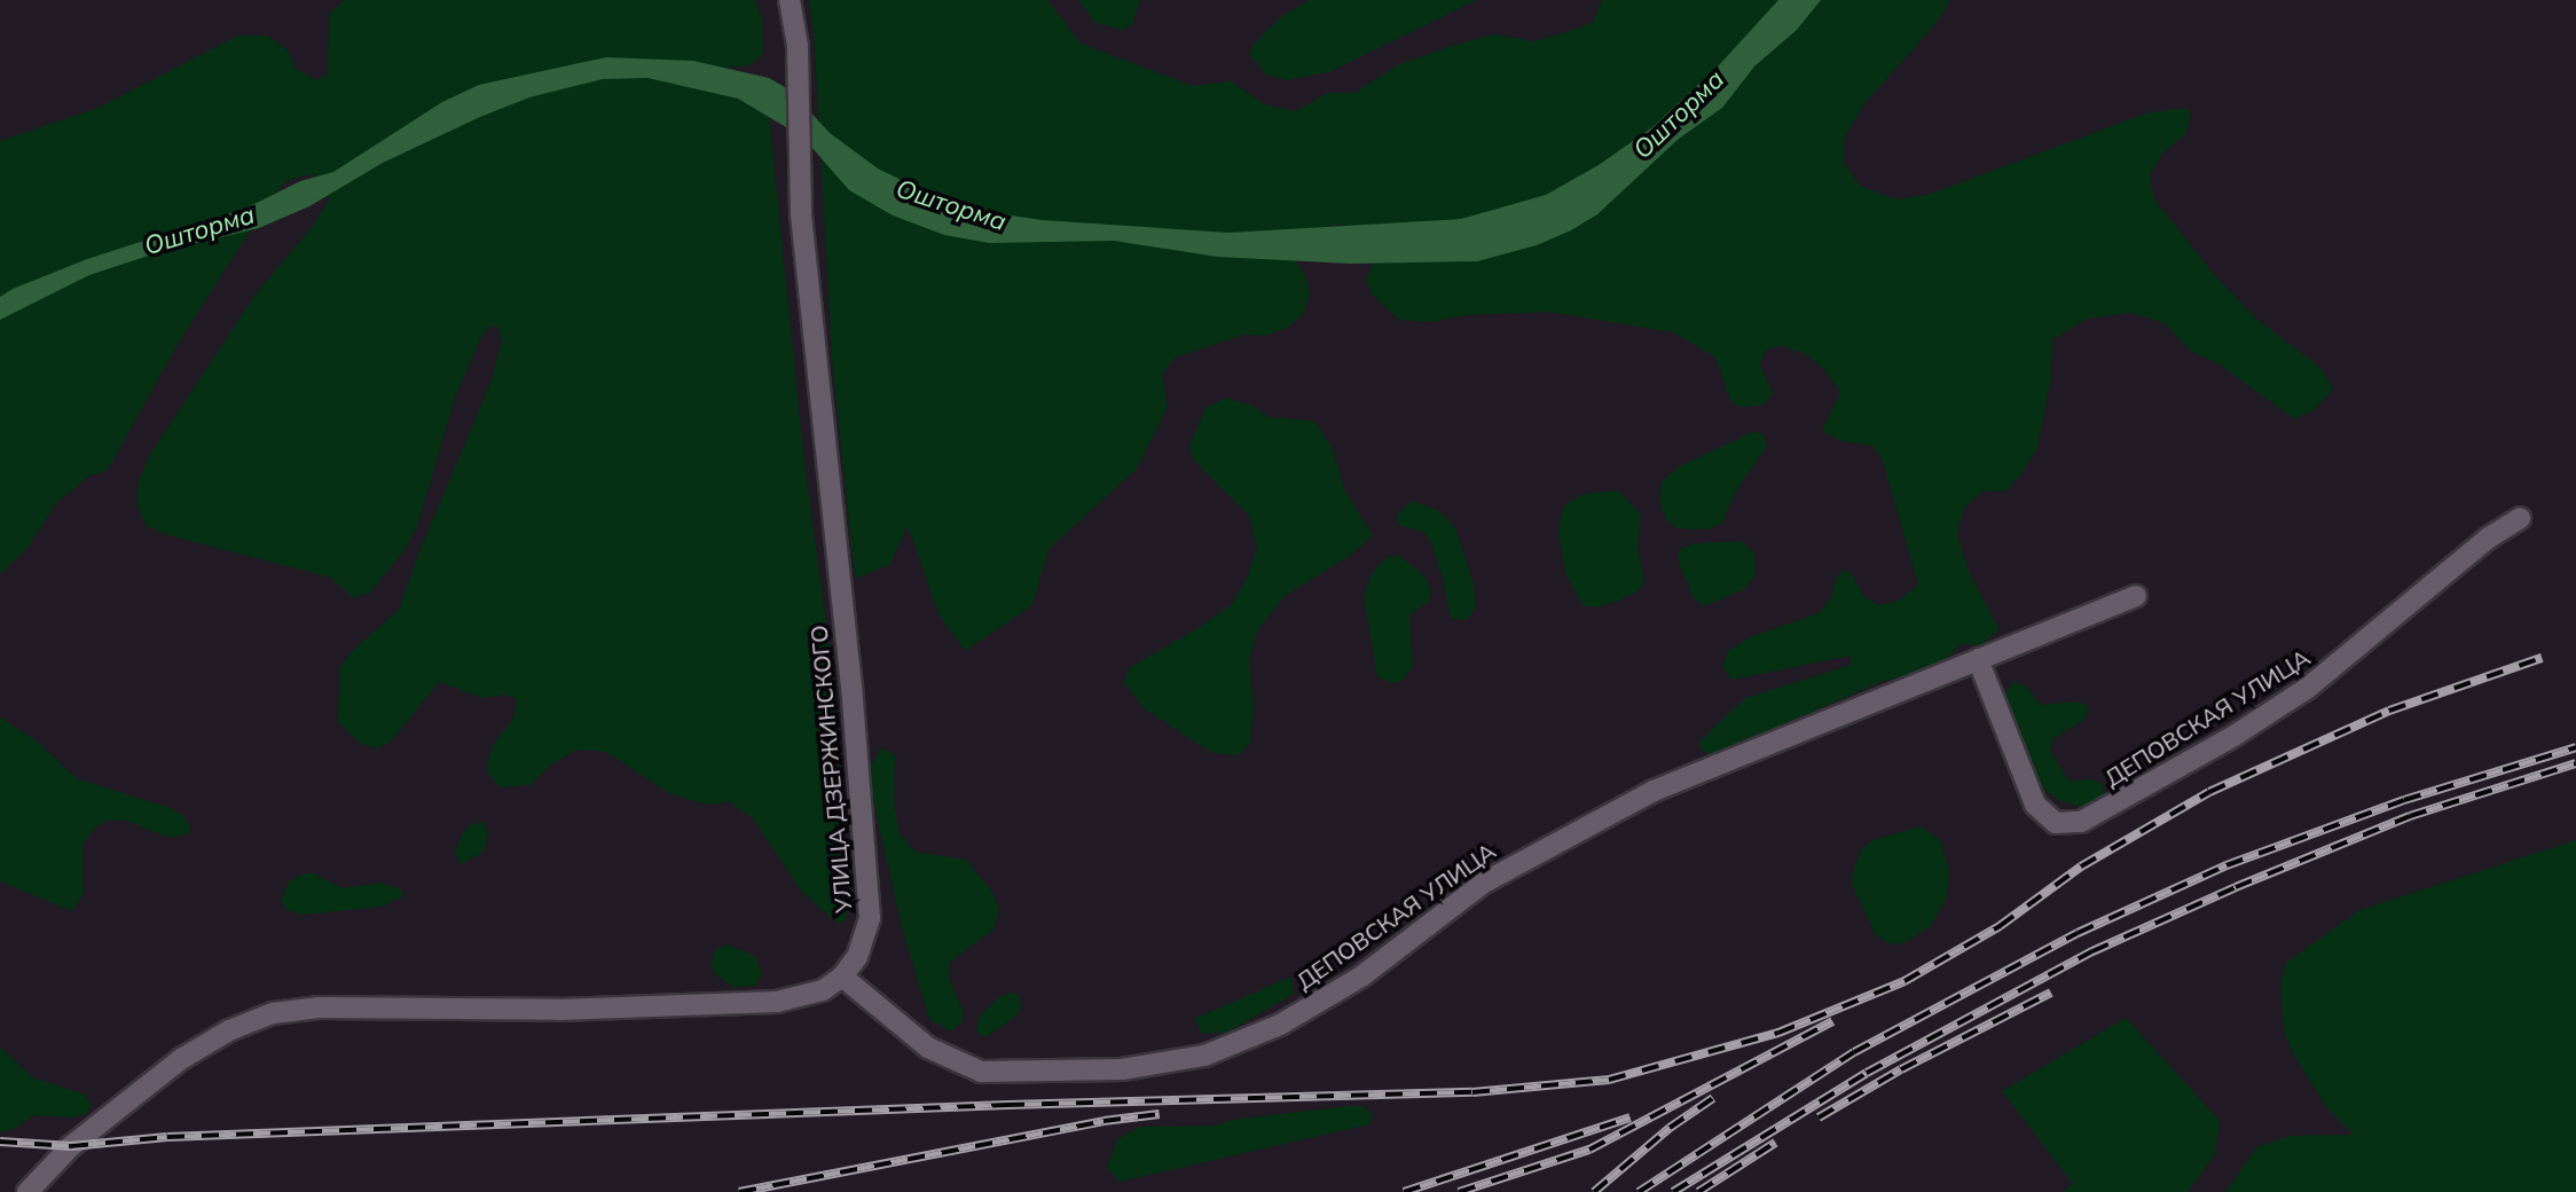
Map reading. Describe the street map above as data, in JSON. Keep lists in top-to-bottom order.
{
  "streets": {
    "street": ["ДЕПОВСКАЯ УЛИЦА", "УЛИЦА ДЗЕРЖИНСКОГО"]
  },
  "crossings": [
    ["ДЕПОВСКАЯ УЛИЦА", "УЛИЦА ДЗЕРЖИНСКОГО"]
  ],
  "water": ["Ошторма"]
}
